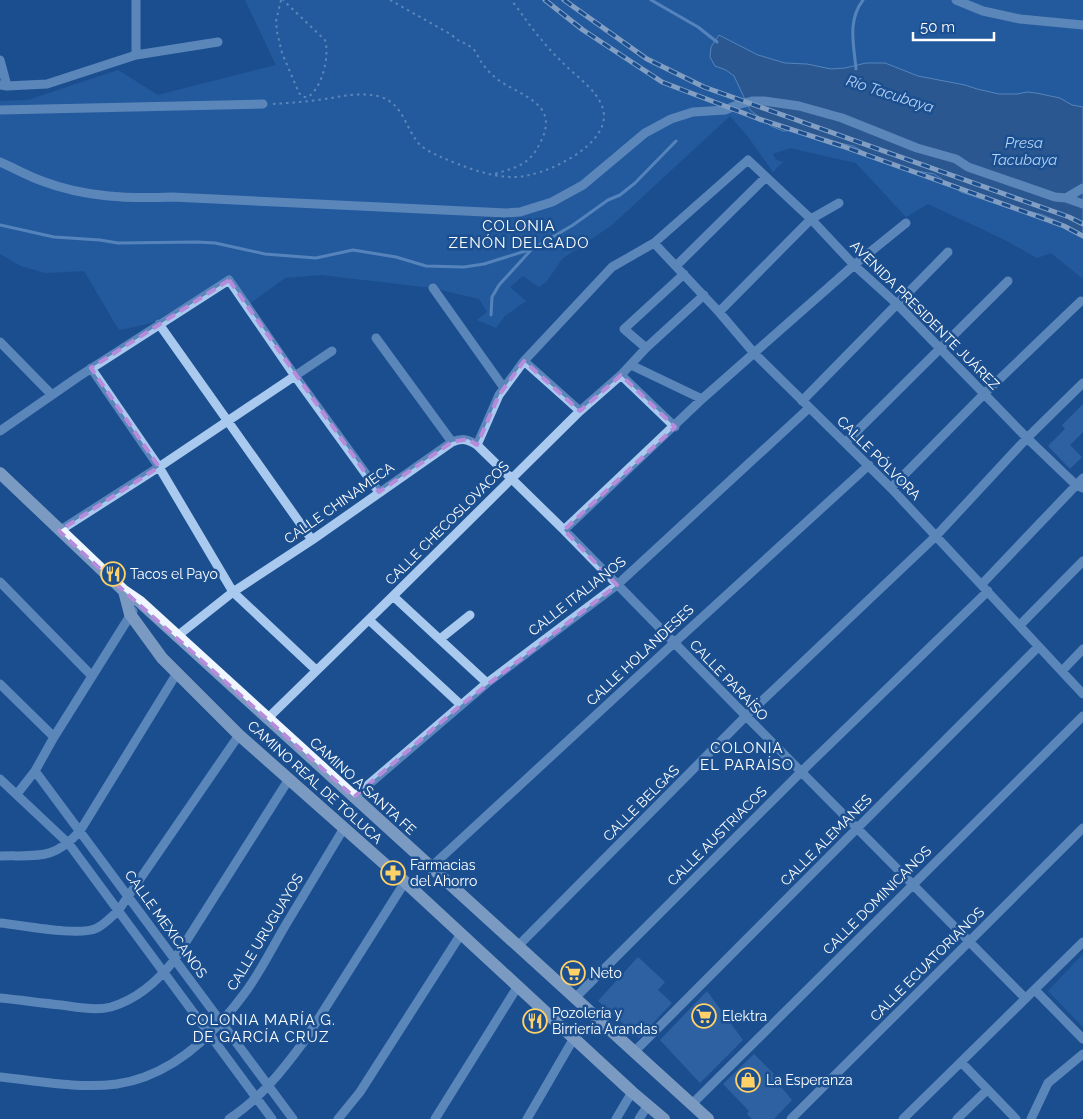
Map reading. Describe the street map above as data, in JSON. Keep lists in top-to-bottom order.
{
  "streets": {
    "main road": ["CAMINO REAL DE TOLUCA", "CAMINO A SANTA FE"],
    "street": [
      "AVENIDA PRESIDENTE JUÁREZ",
      "CALLE PÓLVORA",
      "CALLE CHINAMECA",
      "CALLE CHECOSLOVACOS",
      "CALLE ITALIANOS",
      "CALLE HOLANDESES",
      "CALLE PARAÍSO",
      "CALLE BELGAS",
      "CALLE AUSTRIACOS",
      "CALLE ALEMANES",
      "CALLE DOMINICANOS",
      "CALLE MEXICANOS",
      "CALLE URUGUAYOS",
      "CALLE ECUATORIANOS"
    ]
  },
  "crossings": [
    ["AVENIDA PRESIDENTE JUÁREZ", "CALLE PÓLVORA"],
    ["AVENIDA PRESIDENTE JUÁREZ", "CALLE BELGAS"],
    ["AVENIDA PRESIDENTE JUÁREZ", "CALLE AUSTRIACOS"],
    ["CALLE PÓLVORA", "CALLE CHECOSLOVACOS"],
    ["CALLE PÓLVORA", "CALLE ITALIANOS"],
    ["CALLE PÓLVORA", "CALLE HOLANDESES"],
    ["CALLE PÓLVORA", "CALLE BELGAS"],
    ["CALLE PÓLVORA", "CALLE AUSTRIACOS"],
    ["CALLE PÓLVORA", "CALLE ALEMANES"],
    ["CALLE CHINAMECA", "CAMINO A SANTA FE"],
    ["CALLE CHECOSLOVACOS", "CALLE PARAÍSO"],
    ["CALLE CHECOSLOVACOS", "CAMINO A SANTA FE"],
    ["CALLE ITALIANOS", "CALLE PARAÍSO"],
    ["CALLE ITALIANOS", "CAMINO A SANTA FE"],
    ["CALLE HOLANDESES", "CALLE PARAÍSO"],
    ["CALLE HOLANDESES", "CAMINO A SANTA FE"],
    ["CALLE PARAÍSO", "CALLE BELGAS"],
    ["CALLE PARAÍSO", "CALLE AUSTRIACOS"],
    ["CALLE PARAÍSO", "CALLE ALEMANES"],
    ["CALLE PARAÍSO", "CALLE DOMINICANOS"],
    ["CALLE PARAÍSO", "CALLE ECUATORIANOS"],
    ["CAMINO REAL DE TOLUCA", "CAMINO A SANTA FE"],
    ["CAMINO REAL DE TOLUCA", "CALLE URUGUAYOS"],
    ["CAMINO A SANTA FE", "CALLE BELGAS"],
    ["CAMINO A SANTA FE", "CALLE AUSTRIACOS"],
    ["CAMINO A SANTA FE", "CALLE ALEMANES"],
    ["CAMINO A SANTA FE", "CALLE DOMINICANOS"],
    ["CALLE MEXICANOS", "CALLE URUGUAYOS"]
  ],
  "districts": ["COLONIA ZENÓN DELGADO", "COLONIA EL PARAÍSO", "COLONIA MARÍA G. DE GARCÍA CRUZ"],
  "water": ["Río Tacubaya", "Presa Tacubaya"],
  "places": {
    "restaurant": ["Tacos el Payo", "Pozolería y Birriería Arandas"],
    "pharmacy": ["Farmacias del Ahorro"],
    "supermarket": ["Neto", "Elektra"],
    "shop": ["La Esperanza"]
  },
  "scale_bar": "50 m"
}
